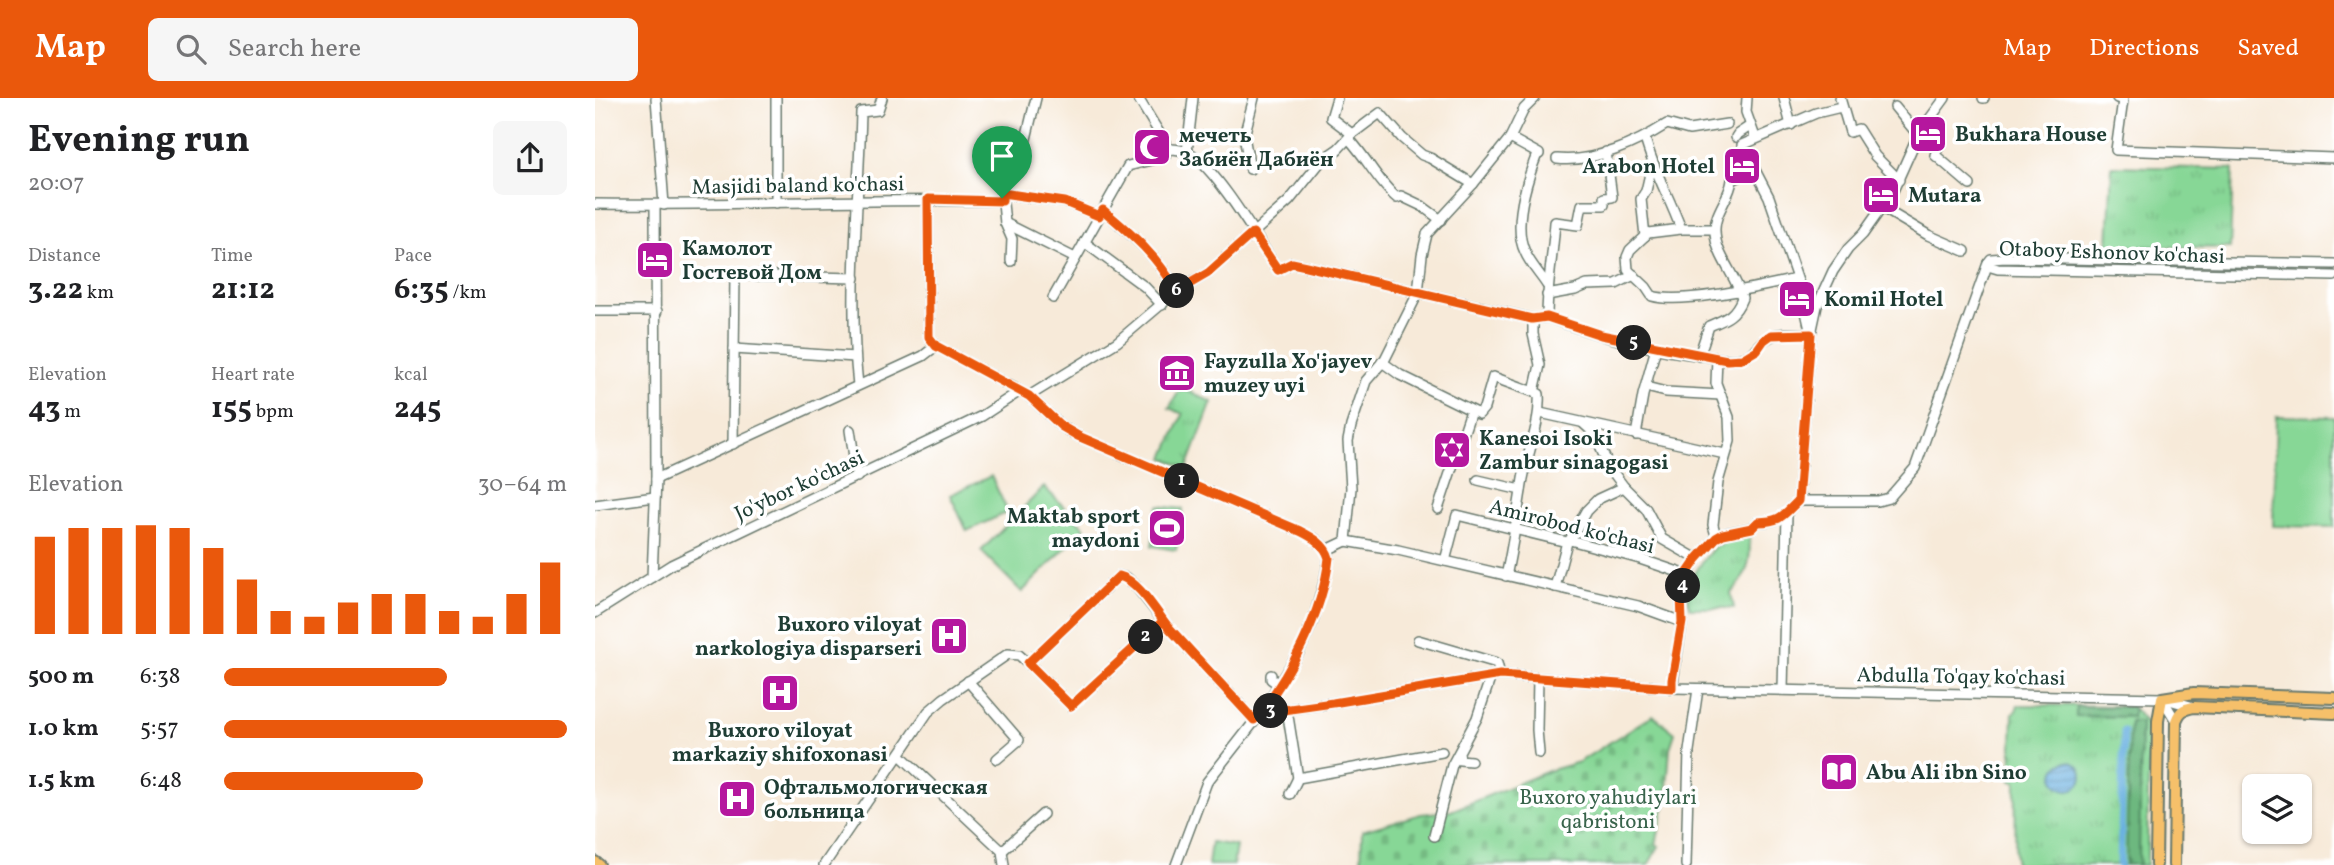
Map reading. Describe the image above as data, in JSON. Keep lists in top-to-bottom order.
{
  "streets": {
    "street": [
      "Masjidi baland ko'chasi",
      "Otaboy Eshonov ko'chasi",
      "Jo'ybor ko'chasi",
      "Amirobod ko'chasi",
      "Abdulla To'qay ko'chasi"
    ]
  },
  "crossings": [
    ["Masjidi baland ko'chasi", "Jo'ybor ko'chasi"]
  ],
  "parks": ["Buxoro yahudiylari qabristoni"],
  "places": {
    "hotel": [
      "Bukhara House",
      "Arabon Hotel",
      "Mutara",
      "Камолот Гостевой Дом",
      "Komil Hotel"
    ],
    "mosque": ["мечеть Забиён Дабиён"],
    "museum": ["Fayzulla Xo'jayev muzey uyi"],
    "synagogue": ["Kanesoi Isoki Zambur sinagogasi"],
    "sports": ["Maktab sport maydoni"],
    "hospital": ["Buxoro viloyat narkologiya disparseri", "Buxoro viloyat markaziy shifoxonasi", "Офтальмологическая больница"],
    "library": ["Abu Ali ibn Sino"]
  },
  "page": {
    "header": "Map",
    "search": "Search here",
    "nav": ["Map", "Directions", "Saved"],
    "heading": ["Evening run", "20:07"],
    "stats": [
      ["Distance", "3.22 km"],
      ["Time", "21:12"],
      ["Pace", "6:35 /km"],
      ["Elevation", "43 m"],
      ["Heart rate", "155 bpm"],
      ["kcal", "245"]
    ],
    "pins": [
      "6",
      "5",
      "1",
      "4",
      "2",
      "3"
    ],
    "chart": ["Elevation", "30–64 m"],
    "list": [
      {
        "name": "500 m",
        "note": "6:38"
      },
      {
        "name": "1.0 km",
        "note": "5:57"
      },
      {
        "name": "1.5 km",
        "note": "6:48"
      }
    ]
  }
}
